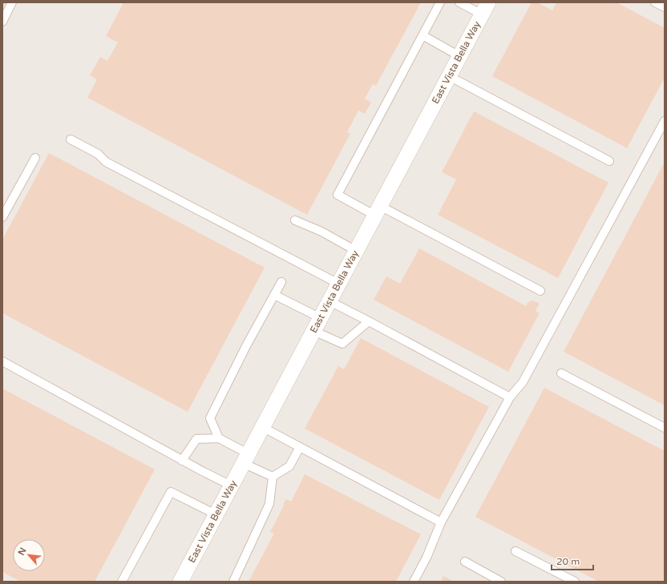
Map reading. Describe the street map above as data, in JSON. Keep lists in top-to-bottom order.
{
  "streets": {
    "street": ["East Vista Bella Way"]
  },
  "scale_bar": "20 m",
  "north": "top left"
}
